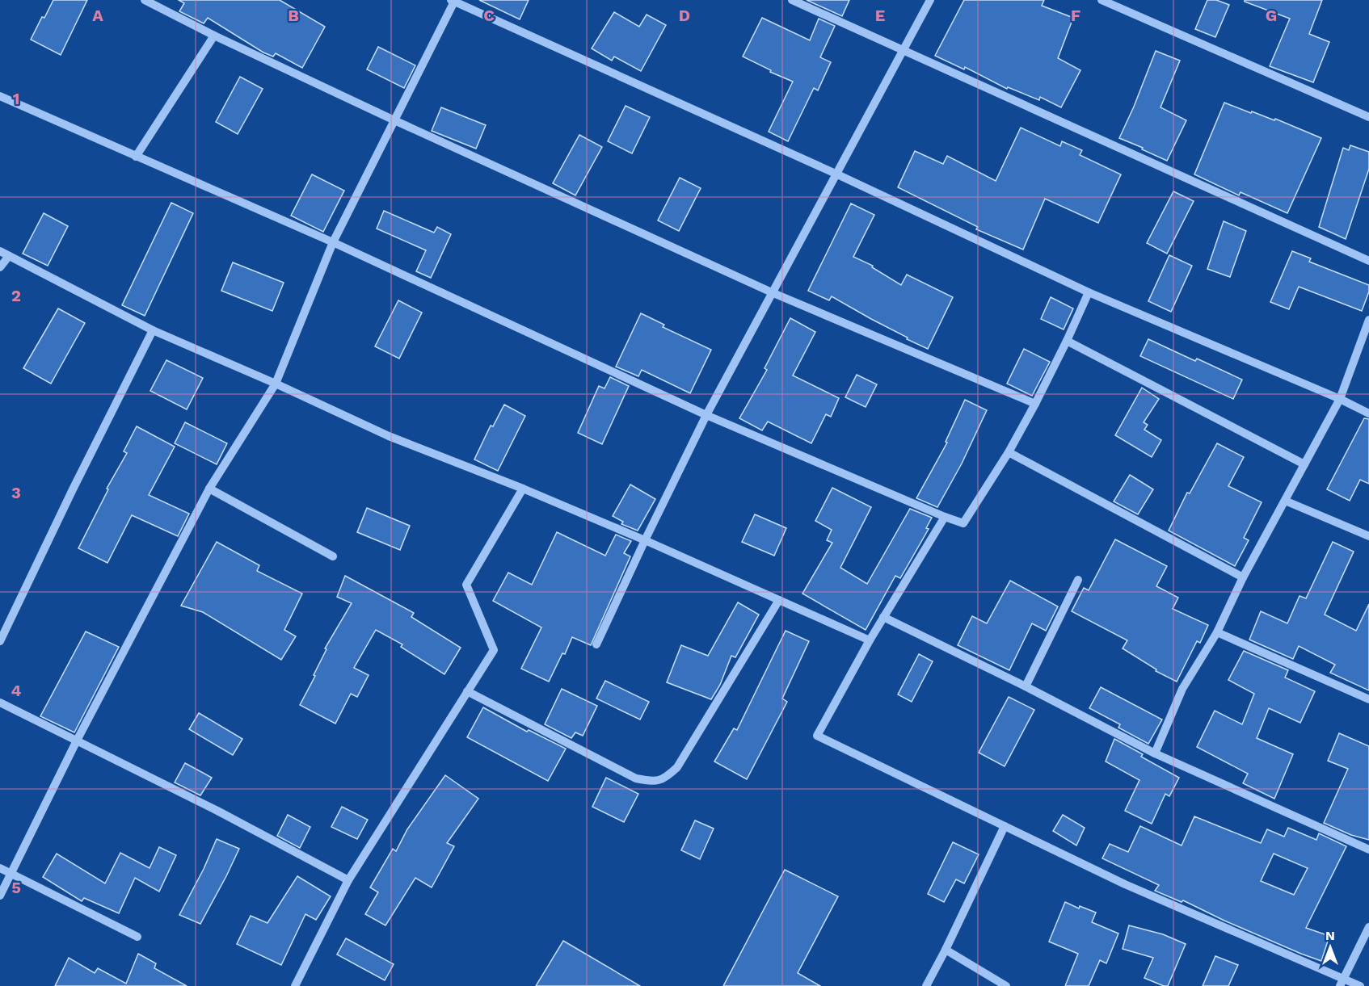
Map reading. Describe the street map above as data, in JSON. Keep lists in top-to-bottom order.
{
  "north": "top",
  "grid": {
    "columns": [
      "A",
      "B",
      "C",
      "D",
      "E",
      "F",
      "G"
    ],
    "rows": [
      "1",
      "2",
      "3",
      "4",
      "5"
    ]
  }
}
